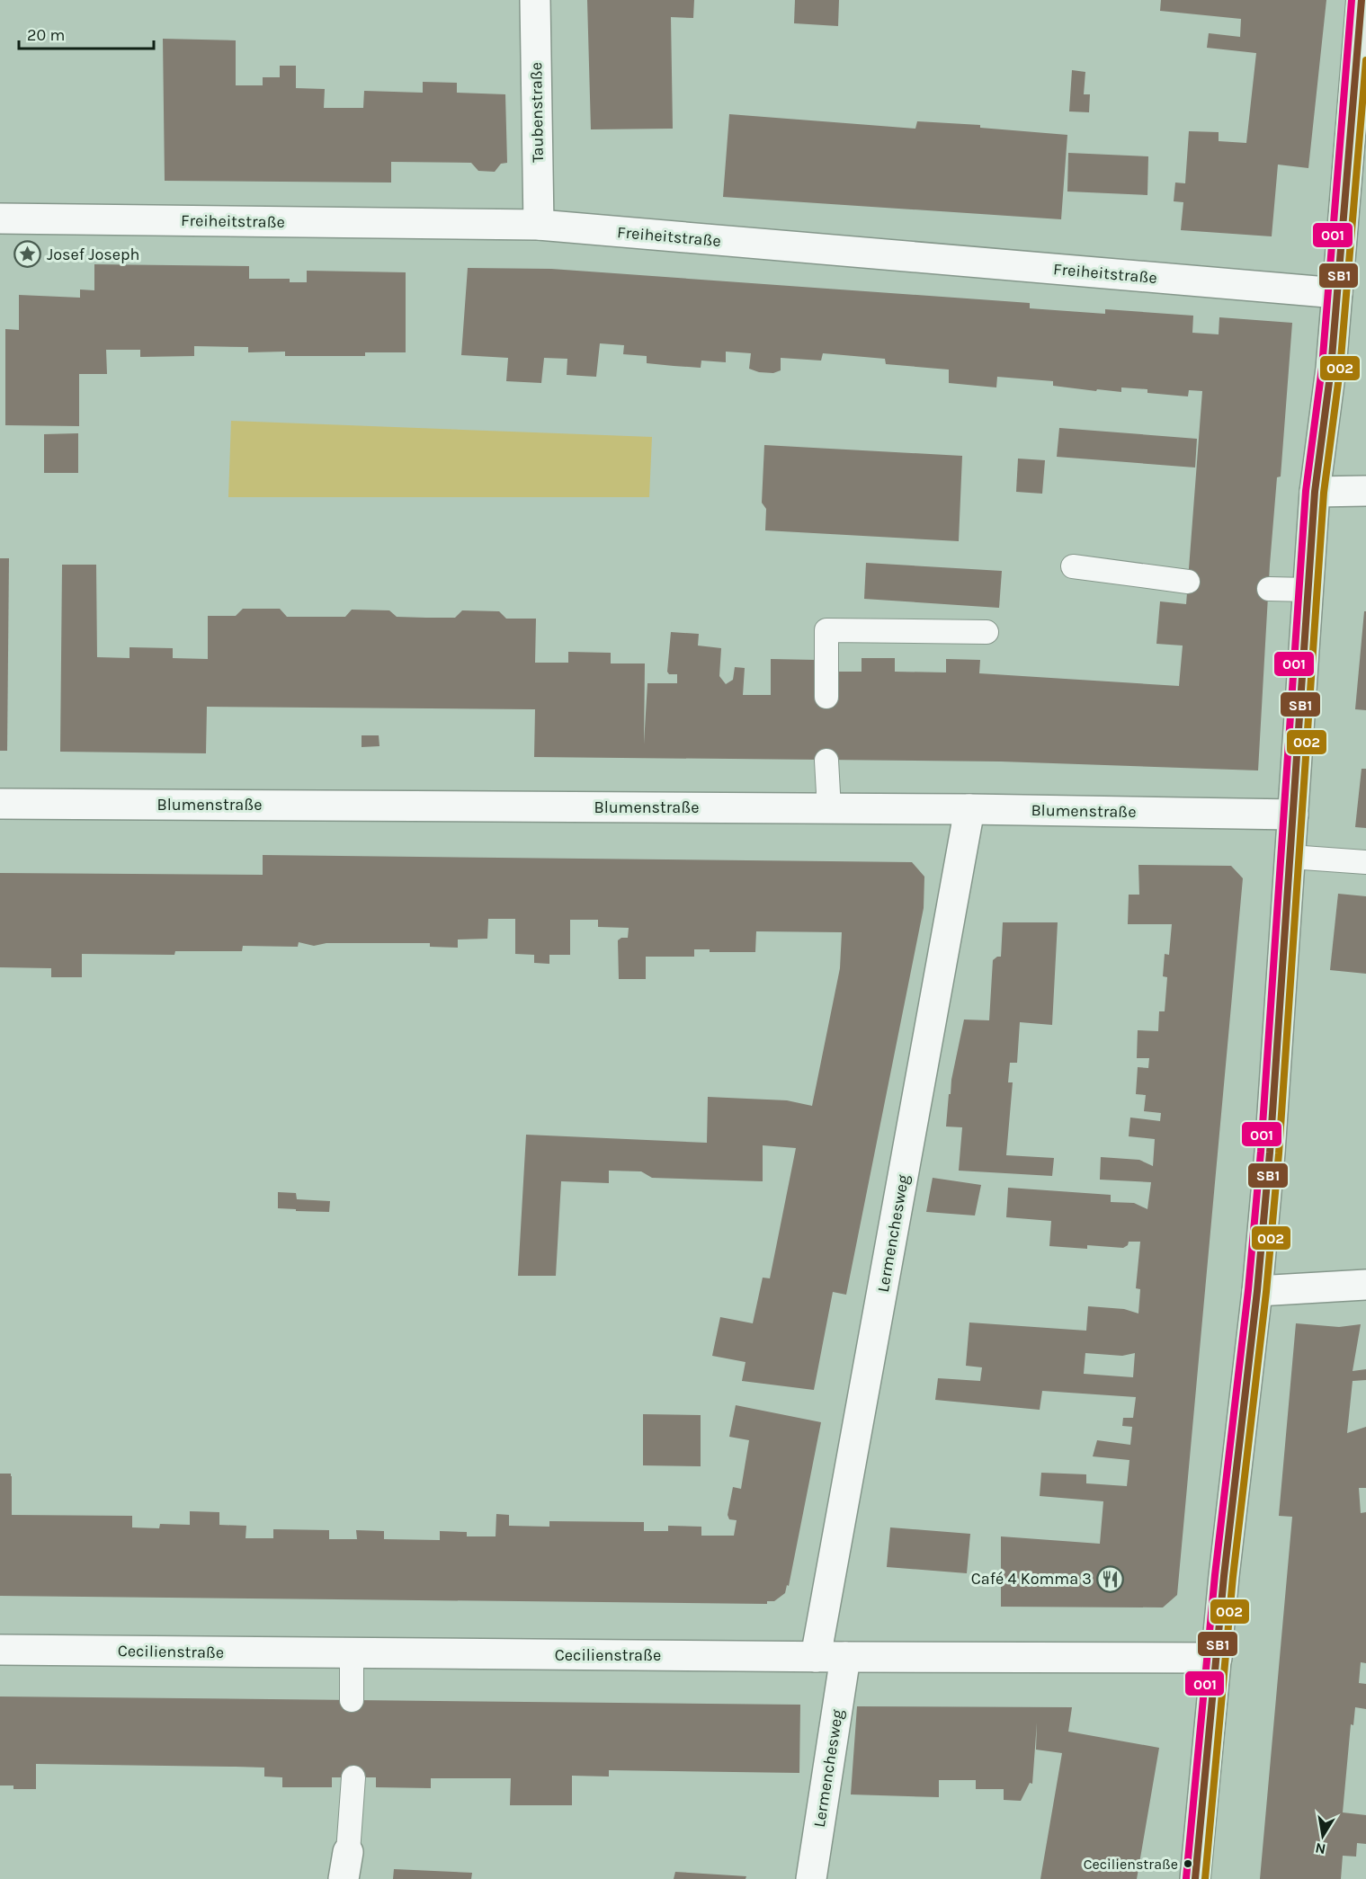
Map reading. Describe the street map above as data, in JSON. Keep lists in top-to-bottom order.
{
  "streets": {
    "street": [
      "Taubenstraße",
      "Freiheitstraße",
      "Blumenstraße",
      "Lermenchesweg",
      "Cecilienstraße"
    ]
  },
  "crossings": [
    ["Taubenstraße", "Freiheitstraße"],
    ["Blumenstraße", "Lermenchesweg"],
    ["Lermenchesweg", "Cecilienstraße"]
  ],
  "places": {
    "place": ["Josef Joseph"],
    "restaurant": ["Café 4 Komma 3"],
    "other": ["Cecilienstraße"]
  },
  "lines": ["transit line SB1", "transit line 001", "transit line 002"],
  "scale_bar": "20 m",
  "north": "bottom"
}
